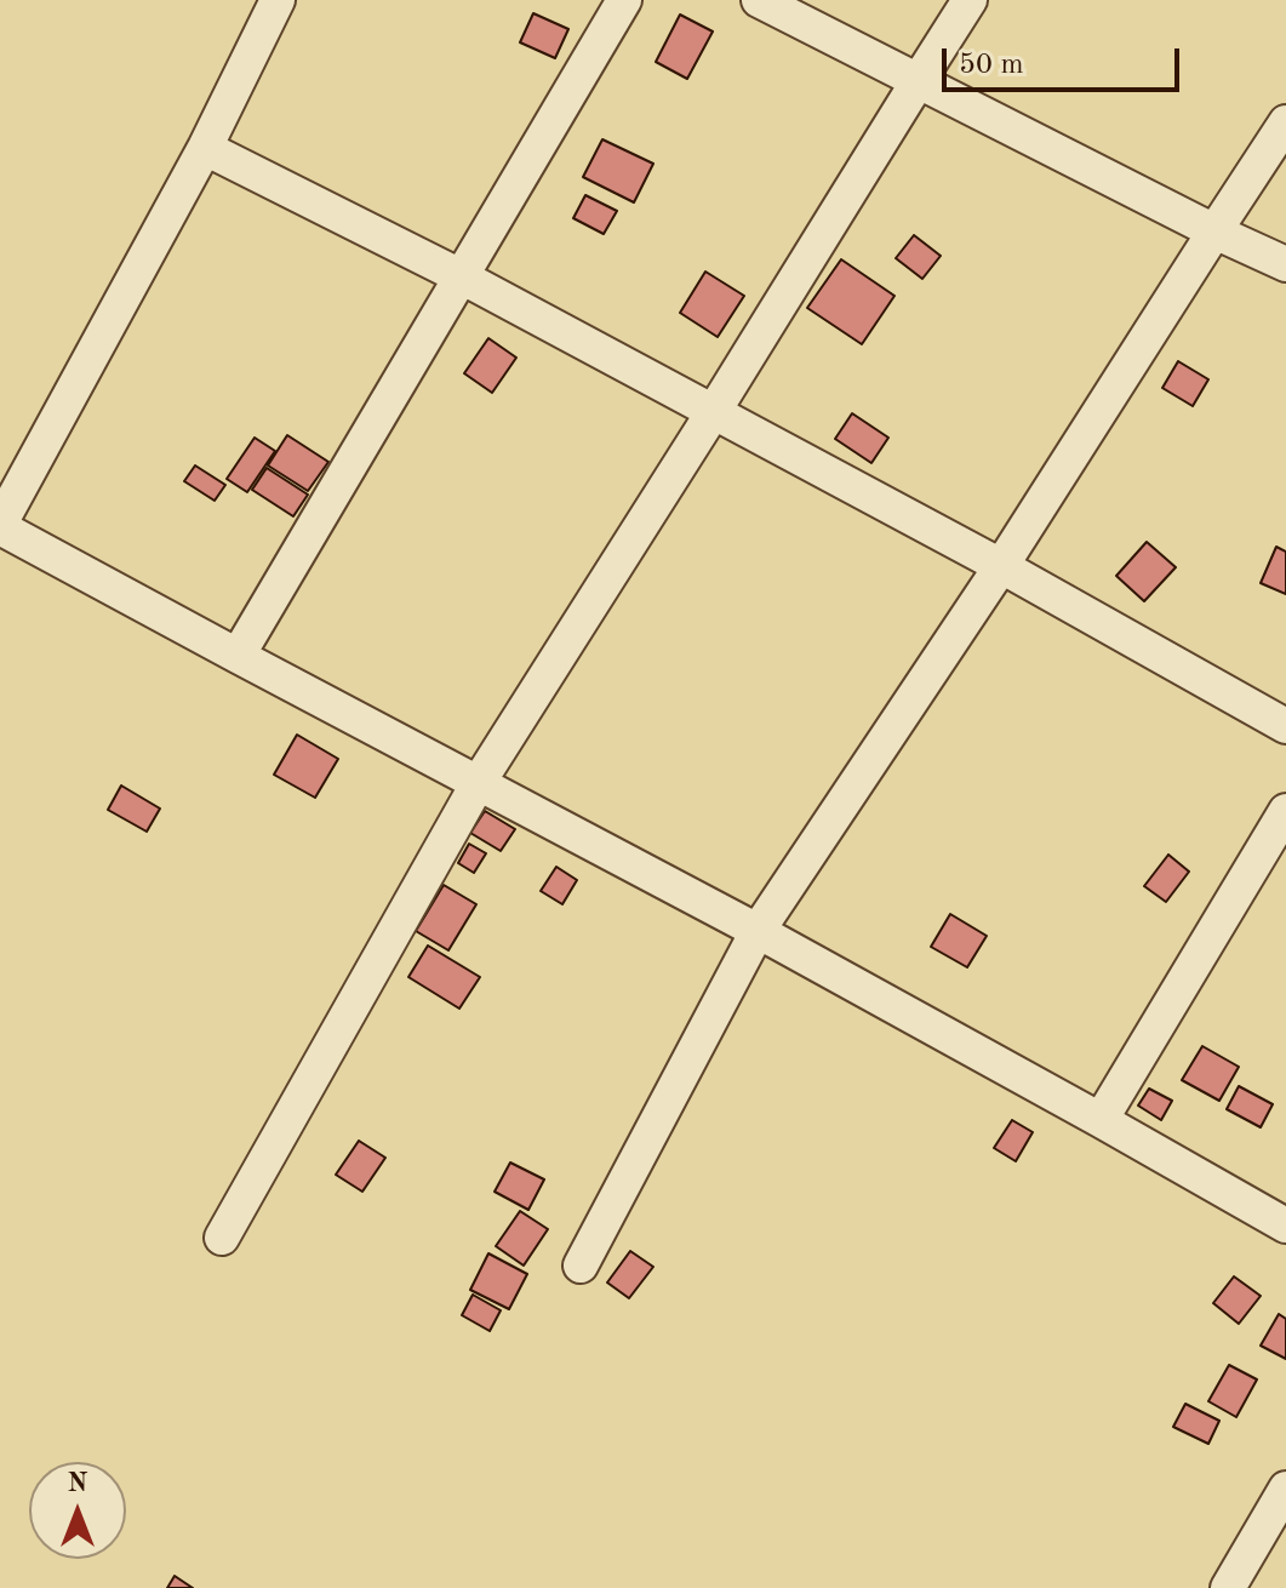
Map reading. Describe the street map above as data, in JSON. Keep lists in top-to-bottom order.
{
  "scale_bar": "50 m",
  "north": "top"
}
